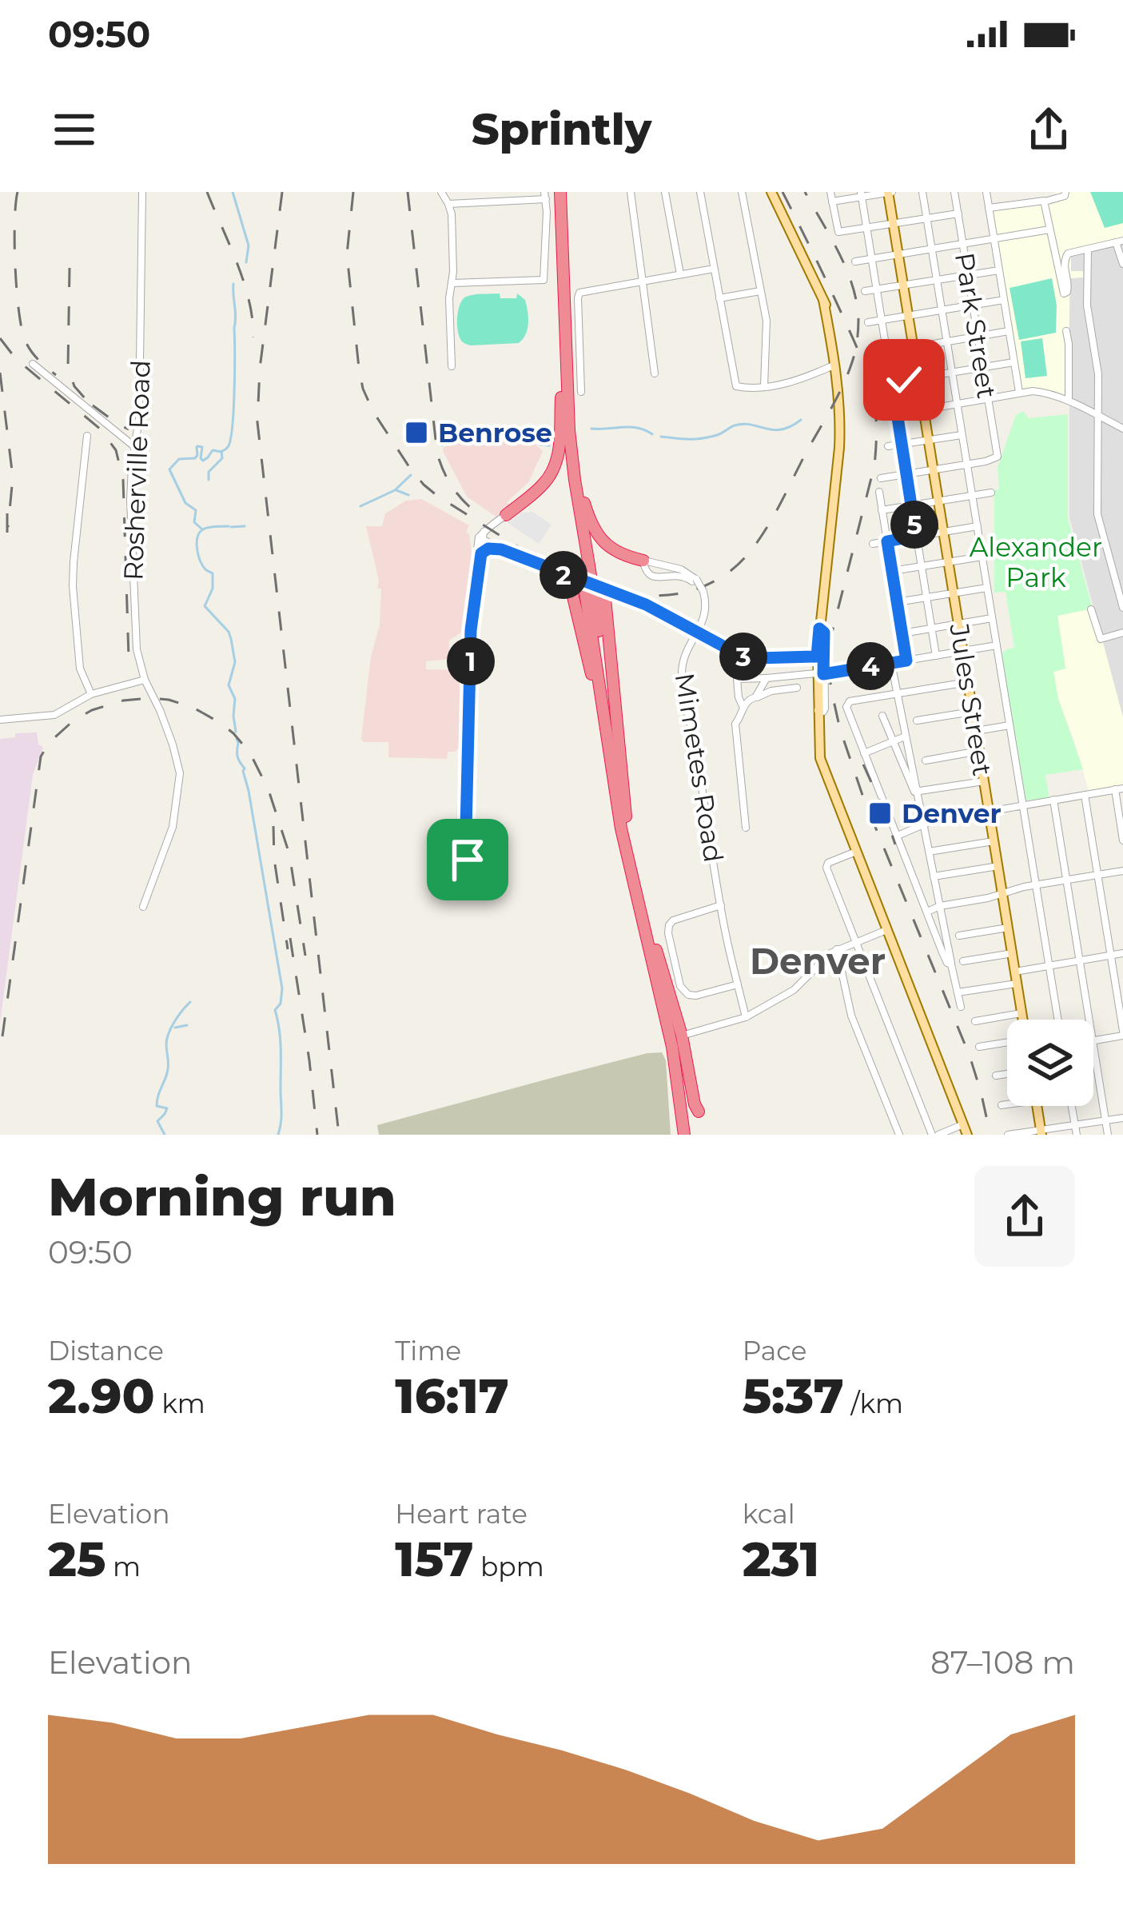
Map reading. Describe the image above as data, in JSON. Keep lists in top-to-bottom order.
{
  "streets": {
    "main road": ["Jules Street"],
    "street": ["Park Street", "Rosherville Road", "Mimetes Road"]
  },
  "districts": ["Denver"],
  "parks": ["Alexander Park"],
  "places": {
    "transit": ["Benrose", "Denver"]
  },
  "page": {
    "status": "09:50",
    "header": "Sprintly",
    "pins": [
      "5",
      "2",
      "3",
      "1",
      "4"
    ],
    "heading": ["Morning run", "09:50"],
    "stats": [
      ["Distance", "2.90 km"],
      ["Time", "16:17"],
      ["Pace", "5:37 /km"],
      ["Elevation", "25 m"],
      ["Heart rate", "157 bpm"],
      ["kcal", "231"]
    ],
    "chart": ["Elevation", "87–108 m"]
  }
}
